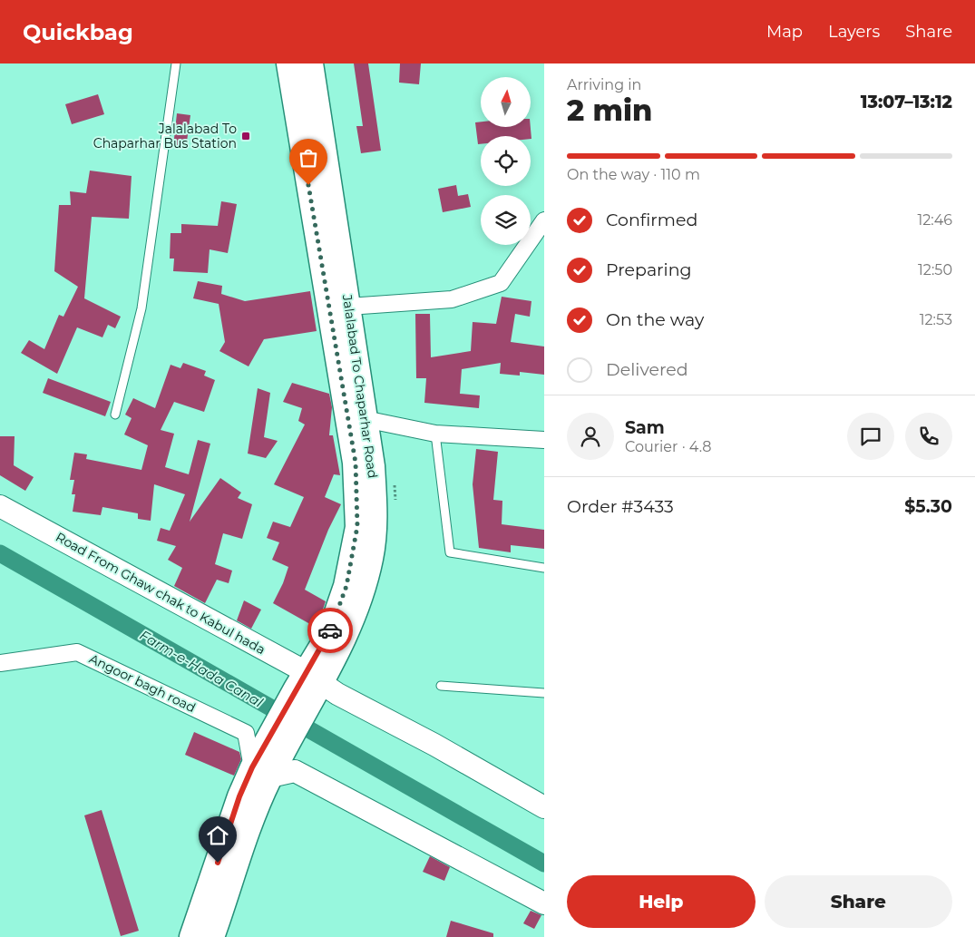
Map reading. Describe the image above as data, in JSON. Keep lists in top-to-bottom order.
{
  "streets": {
    "main road": ["Jalalabad To Chaparhar Road"],
    "street": ["Road From Ghaw chak to Kabul hada", "Angoor bagh road"]
  },
  "crossings": [
    ["Jalalabad To Chaparhar Road", "Road From Ghaw chak to Kabul hada"]
  ],
  "water": ["Farm-e-Hada Canal"],
  "places": {
    "transit": ["Jalalabad To Chaparhar Bus Station"]
  },
  "north": "top",
  "page": {
    "header": "Quickbag",
    "nav": ["Map", "Layers", "Share"],
    "heading": ["2 min", "Arriving in", "13:07–13:12"],
    "panel": [
      "Sam",
      "Courier · 4.8",
      "Order #3433",
      "$5.30"
    ],
    "bar": "On the way · 110 m",
    "list": [
      ["Confirmed", "12:46"],
      ["Preparing", "12:50"],
      ["On the way", "12:53"],
      "Delivered"
    ],
    "buttons": ["Help", "Share"]
  }
}
